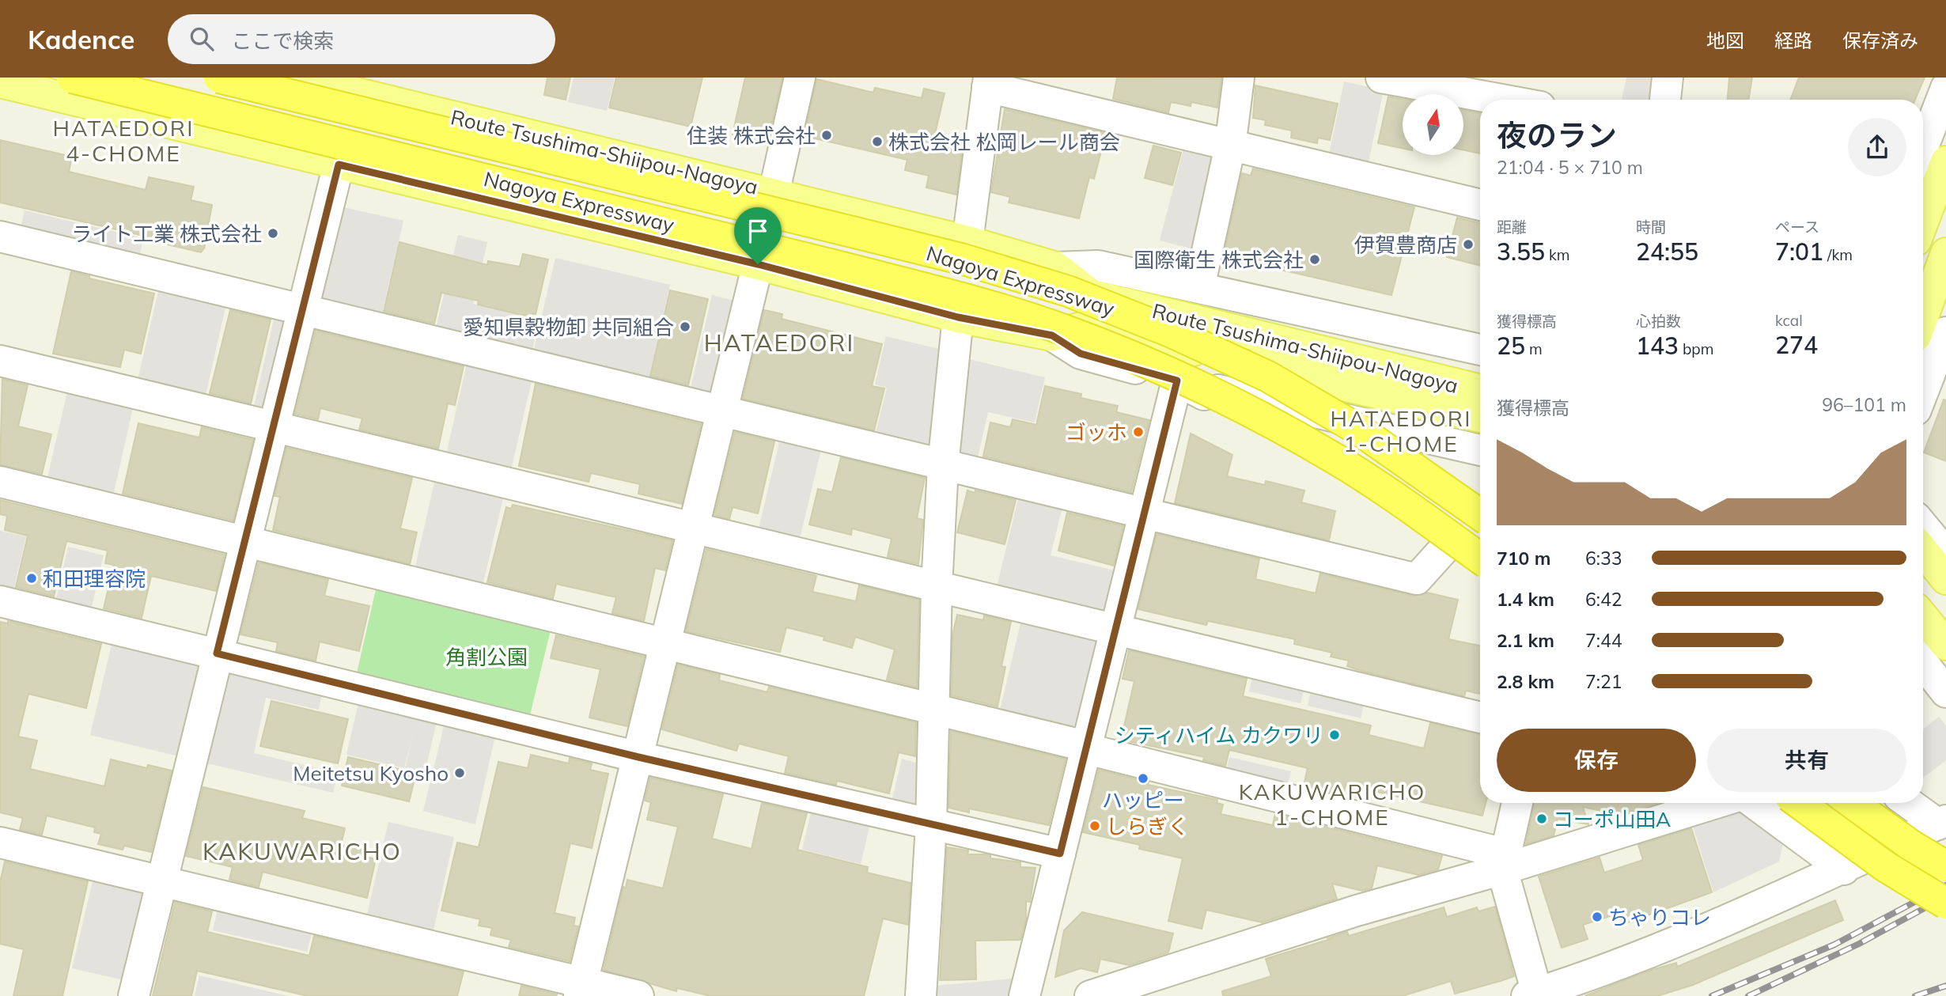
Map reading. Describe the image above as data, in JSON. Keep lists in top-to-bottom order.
{
  "streets": {
    "highway": ["Nagoya Expressway"],
    "main road": ["Route Tsushima-Shiipou-Nagoya"]
  },
  "districts": [
    "HATAEDORI 4-CHOME",
    "HATAEDORI",
    "HATAEDORI 1-CHOME",
    "KAKUWARICHO 1-CHOME",
    "KAKUWARICHO"
  ],
  "parks": ["角割公園"],
  "places": [
    "住装 株式会社",
    "株式会社 松岡レール商会",
    "ライト工業 株式会社",
    "伊賀豊商店",
    "国際衛生 株式会社",
    "愛知県穀物卸 共同組合",
    "ゴッホ",
    "和田理容院",
    "シティハイム カクワリ",
    "Meitetsu Kyosho",
    "ハッピー",
    "コーポ山田A",
    "しらぎく",
    "ちゃりコレ"
  ],
  "north": "top",
  "page": {
    "header": "Kadence",
    "search": "ここで検索",
    "nav": ["地図", "経路", "保存済み"],
    "heading": ["夜のラン", "21:04 · 5 × 710 m"],
    "stats": [
      ["距離", "3.55 km"],
      ["時間", "24:55"],
      ["ペース", "7:01 /km"],
      ["獲得標高", "25 m"],
      ["心拍数", "143 bpm"],
      ["kcal", "274"]
    ],
    "chart": ["獲得標高", "96–101 m"],
    "list": [
      {
        "name": "710 m",
        "note": "6:33"
      },
      {
        "name": "1.4 km",
        "note": "6:42"
      },
      {
        "name": "2.1 km",
        "note": "7:44"
      },
      {
        "name": "2.8 km",
        "note": "7:21"
      }
    ],
    "buttons": ["保存", "共有"]
  }
}
